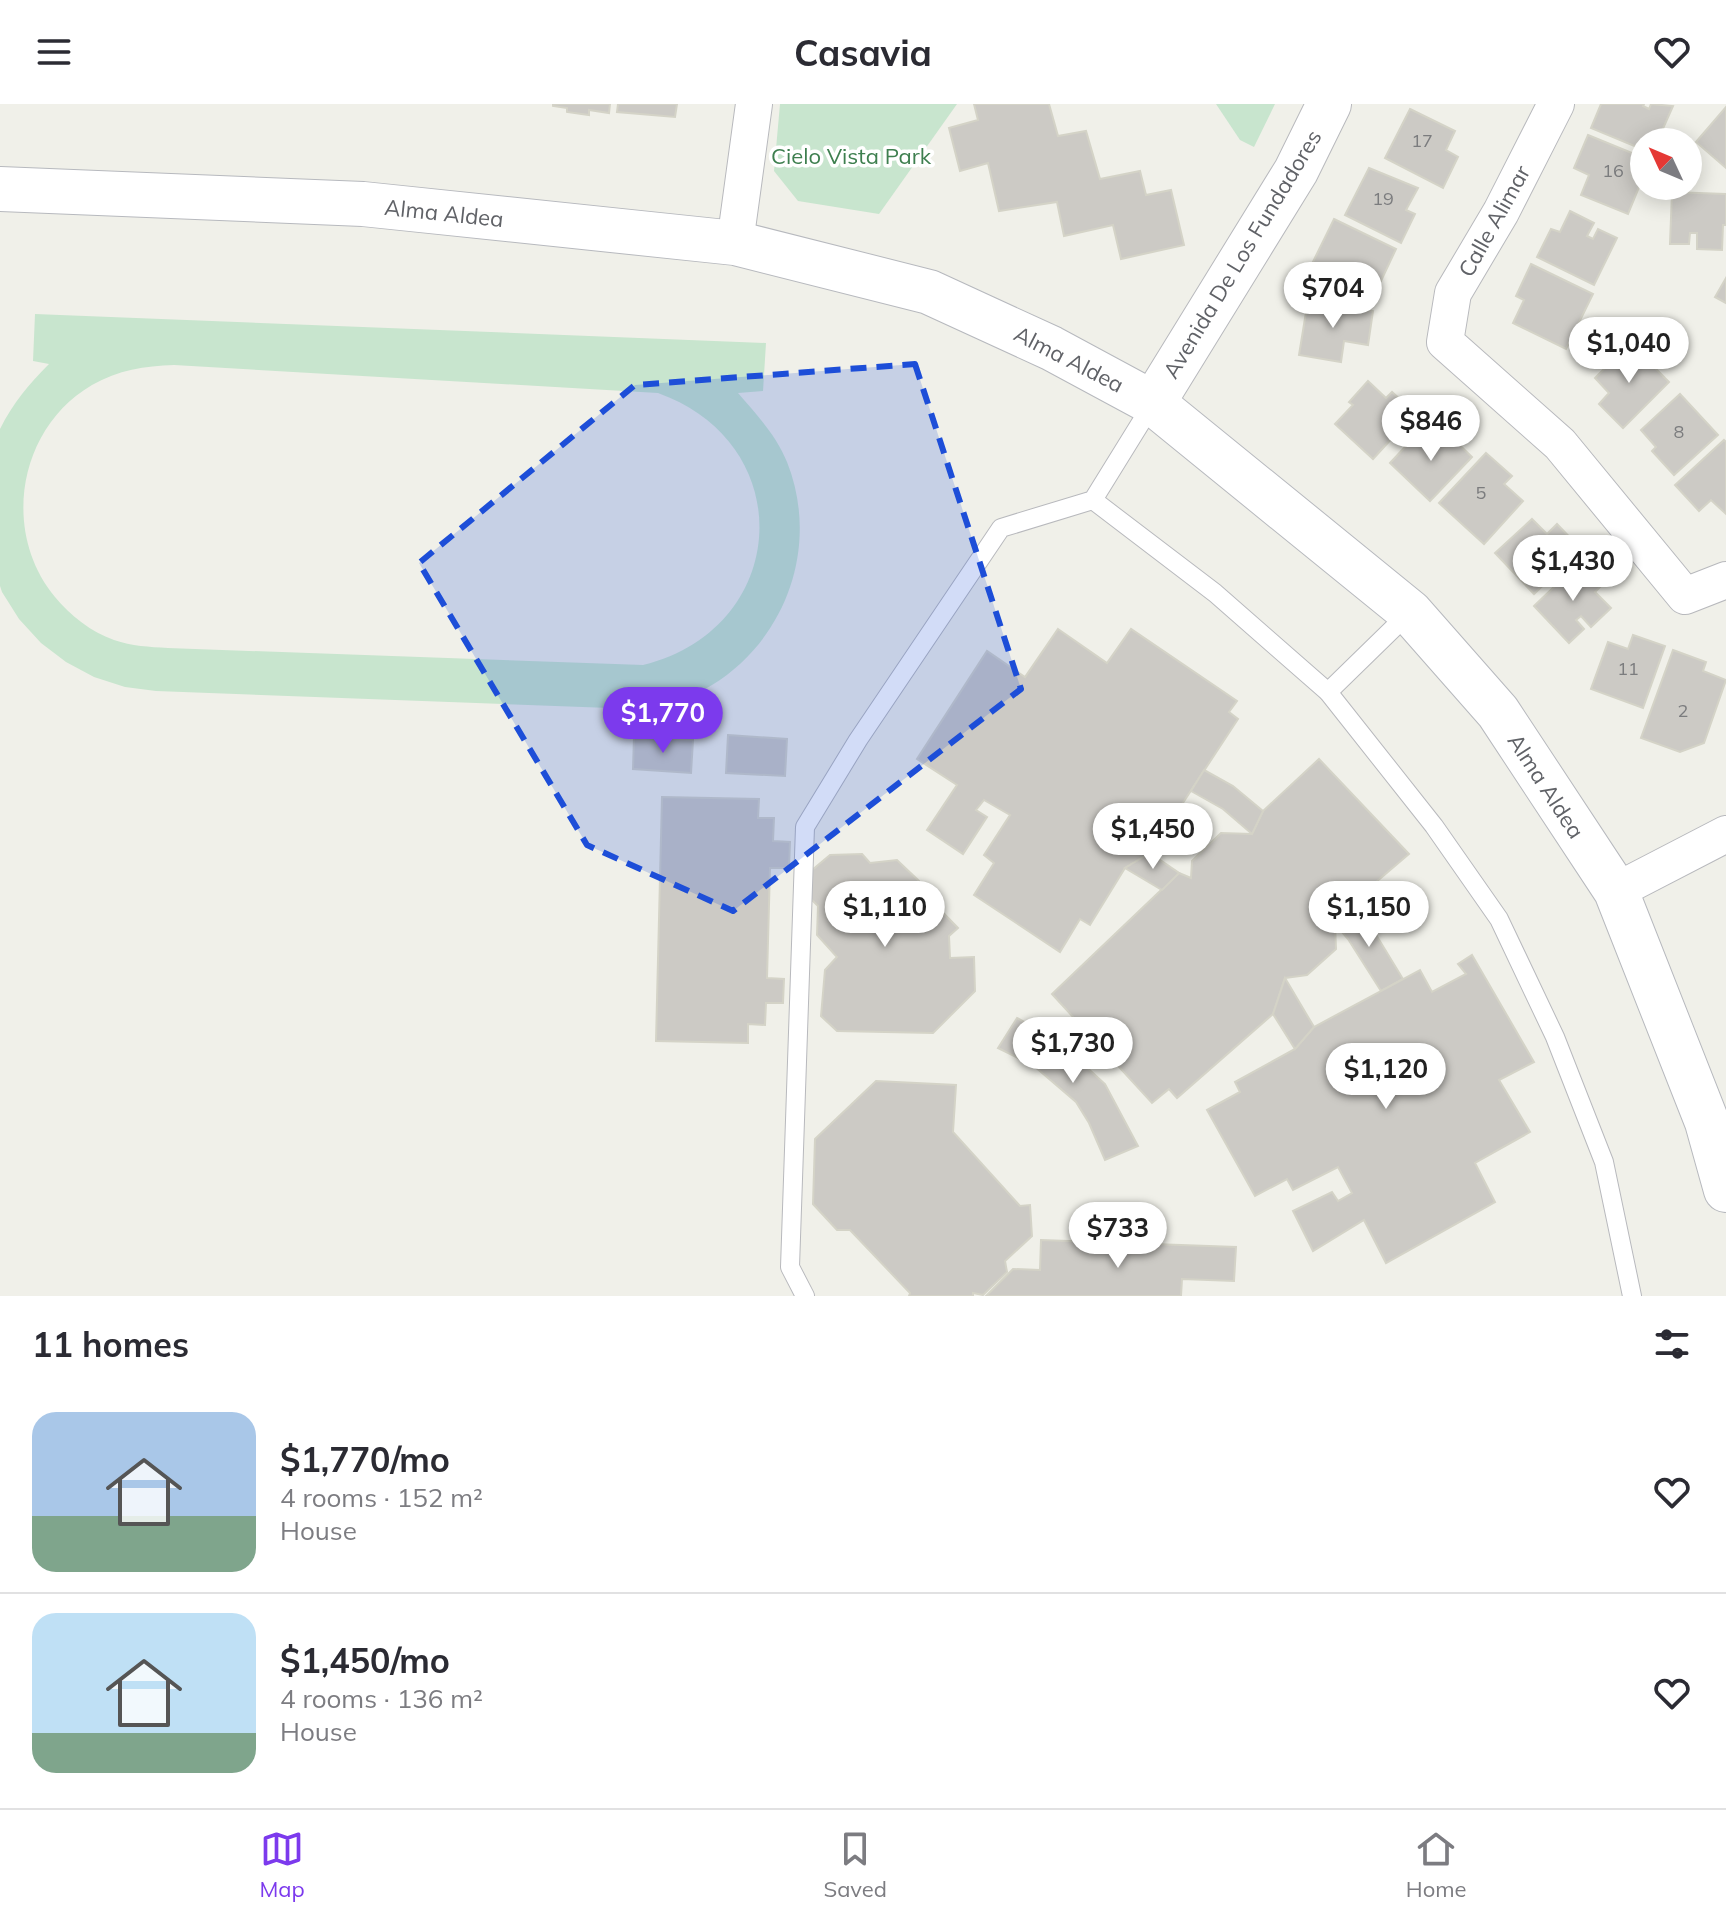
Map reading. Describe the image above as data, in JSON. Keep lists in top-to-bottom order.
{
  "streets": {
    "main road": ["Alma Aldea", "Avenida De Los Fundadores"],
    "street": ["Calle Alimar"]
  },
  "crossings": [
    ["Alma Aldea", "Avenida De Los Fundadores"]
  ],
  "parks": ["Cielo Vista Park"],
  "house_numbers": [
    "17",
    "16",
    "19",
    "8",
    "5",
    "11",
    "2"
  ],
  "north": "top left",
  "page": {
    "header": "Casavia",
    "price": [
      "$704",
      "$1,040",
      "$846",
      "$1,430",
      "$1,770",
      "$1,450",
      "$1,110",
      "$1,150",
      "$1,730",
      "$1,120",
      "$733"
    ],
    "heading": "11 homes",
    "list": [
      {
        "name": "$1,770/mo",
        "note": "4 rooms · 152 m² · House"
      },
      {
        "name": "$1,450/mo",
        "note": "4 rooms · 136 m² · House"
      }
    ],
    "tabs": ["Map", "Saved", "Home"]
  }
}
